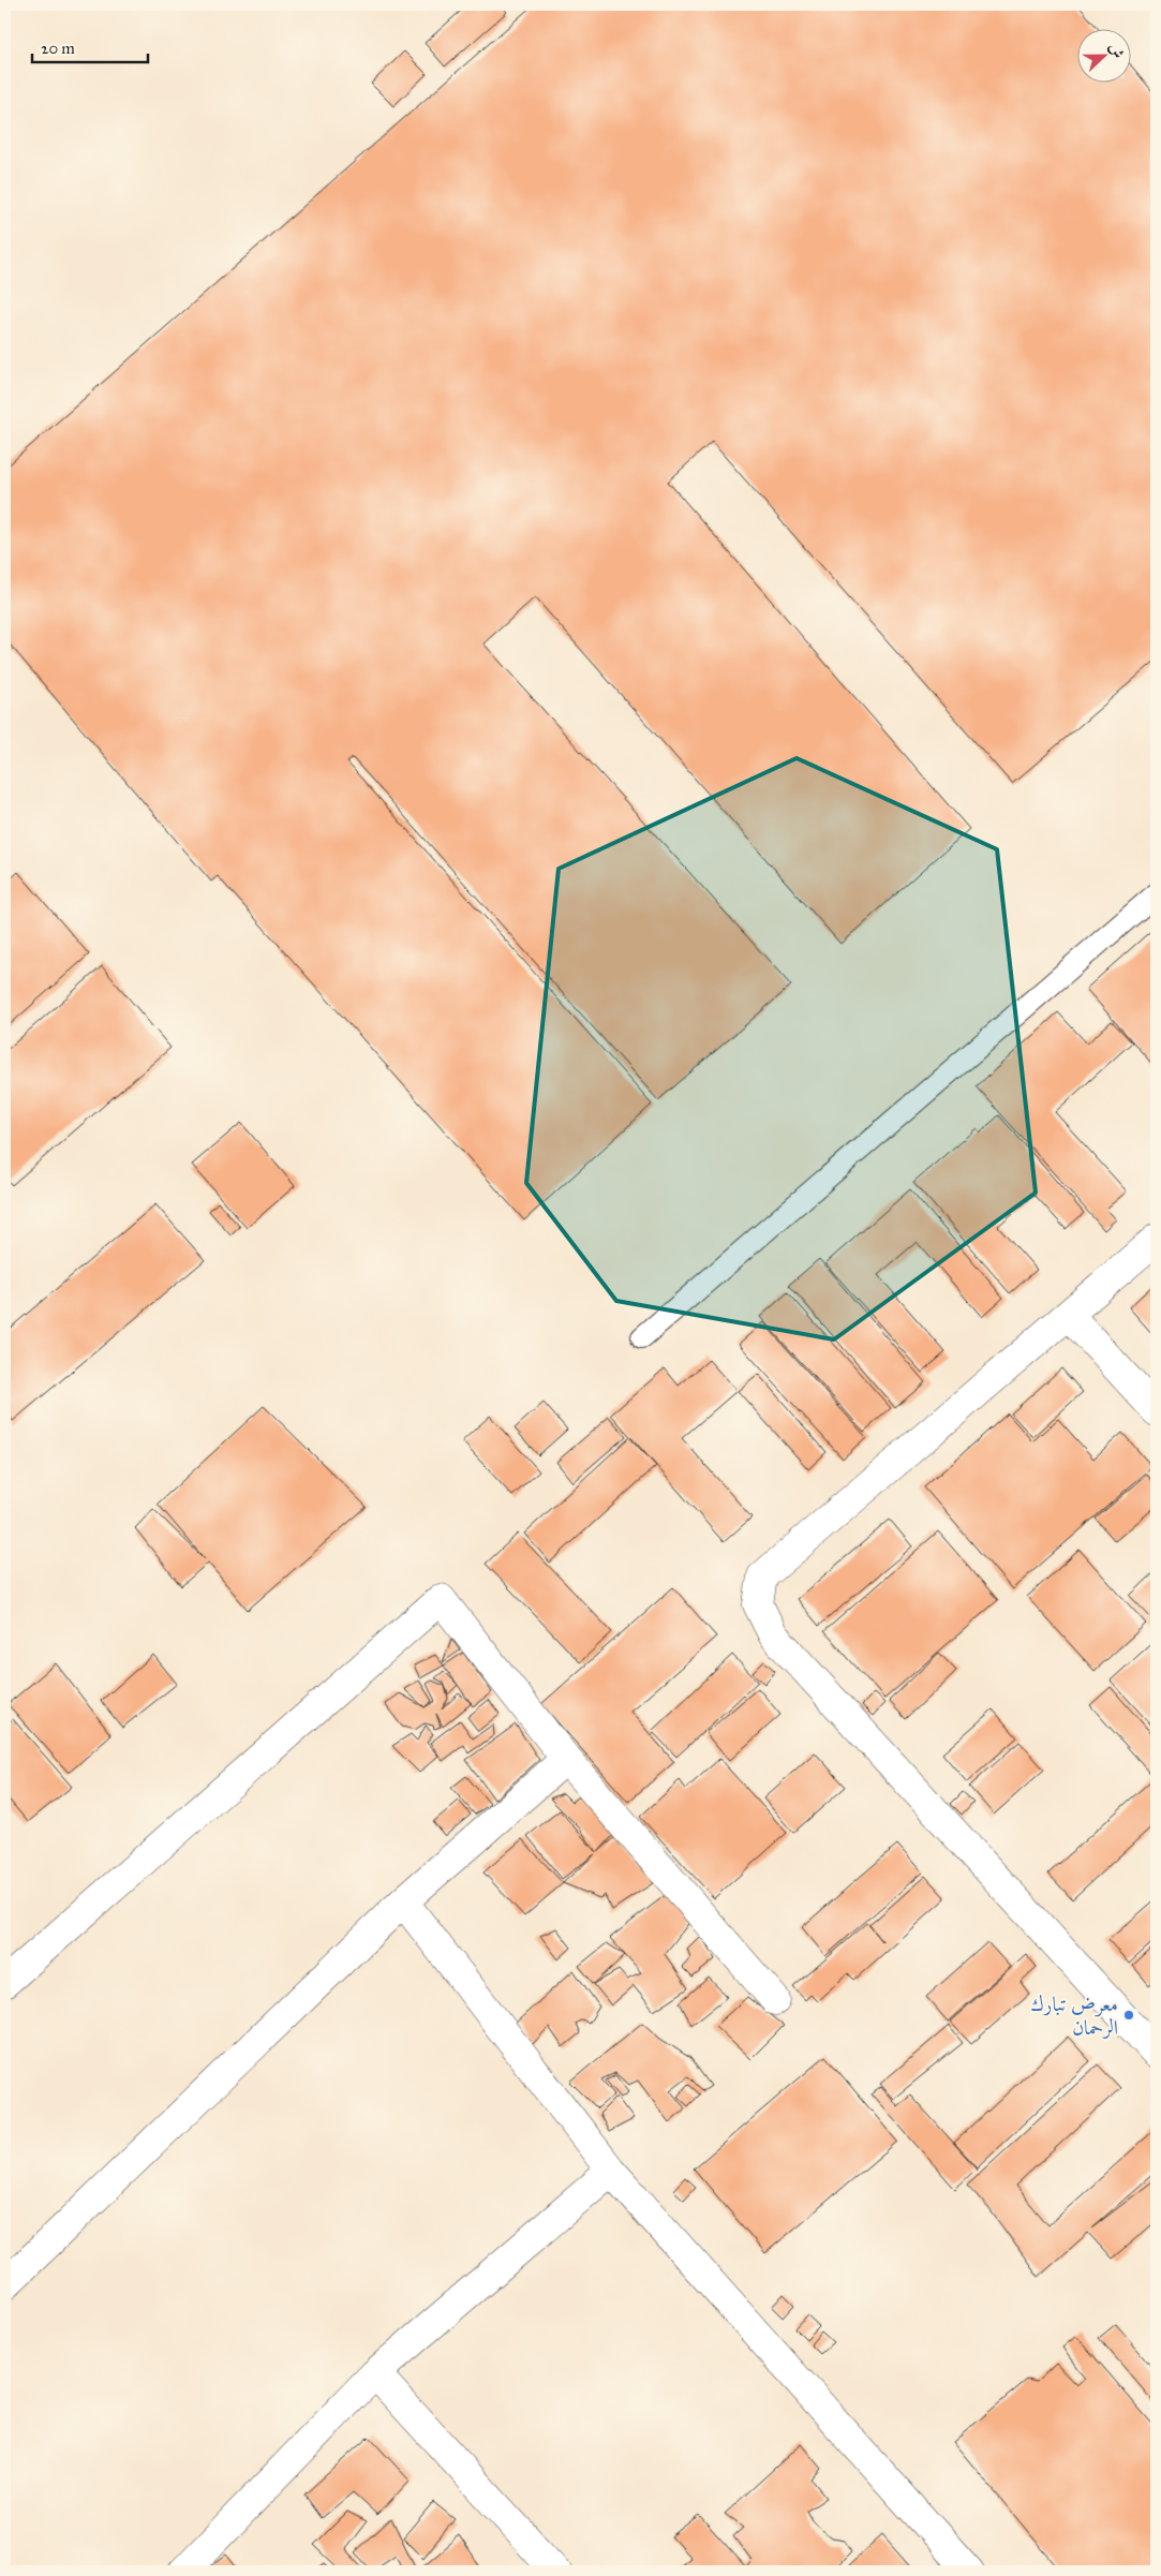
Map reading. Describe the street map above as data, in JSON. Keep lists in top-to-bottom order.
{
  "places": ["معرض تبارك الرحمان"],
  "scale_bar": "20 m",
  "north": "right"
}
